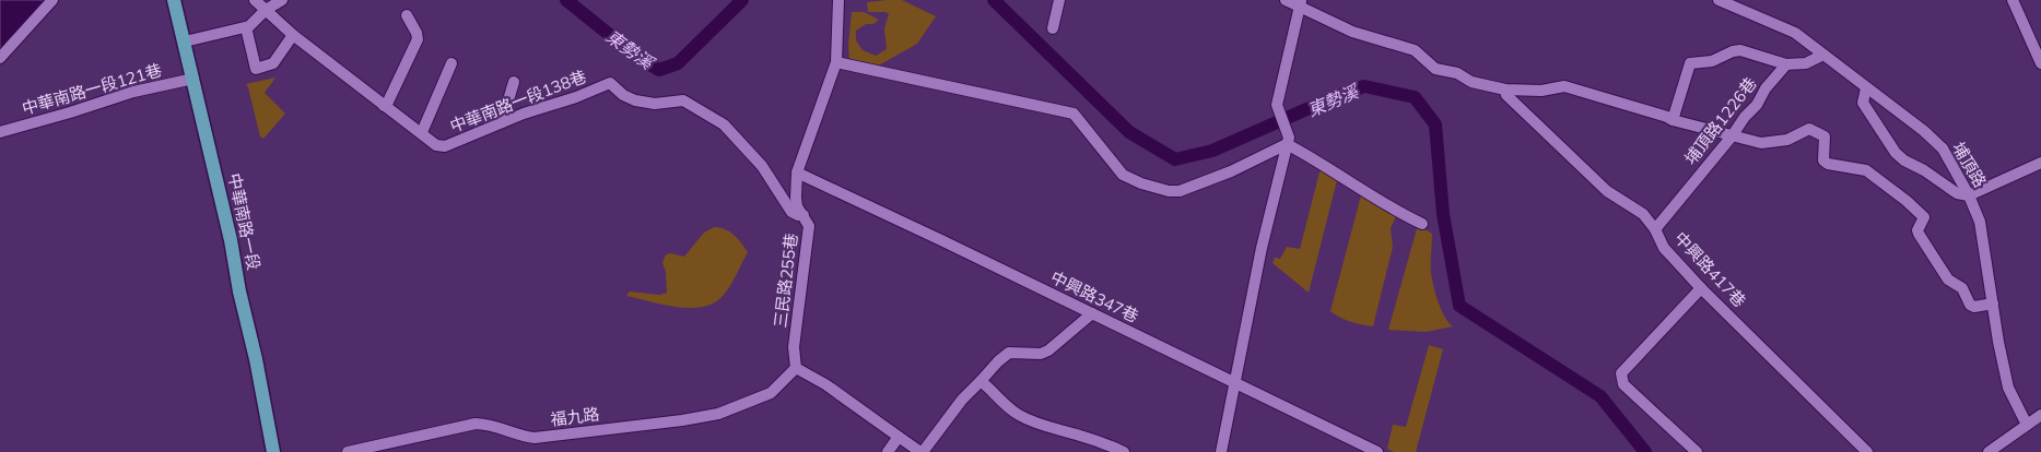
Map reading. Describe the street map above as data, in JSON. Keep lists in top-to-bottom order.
{
  "streets": {
    "main road": ["中華南路一段"],
    "street": [
      "中華南路一段121巷",
      "中華南路一段138巷",
      "埔頂路1226巷",
      "埔頂路",
      "中興路417巷",
      "三民路255巷",
      "中興路347巷",
      "福九路"
    ]
  },
  "crossings": [
    ["中華南路一段121巷", "中華南路一段"],
    ["中華南路一段138巷", "三民路255巷"],
    ["埔頂路1226巷", "中興路417巷"],
    ["三民路255巷", "中興路347巷"],
    ["三民路255巷", "福九路"]
  ],
  "water": ["東勢溪"]
}
